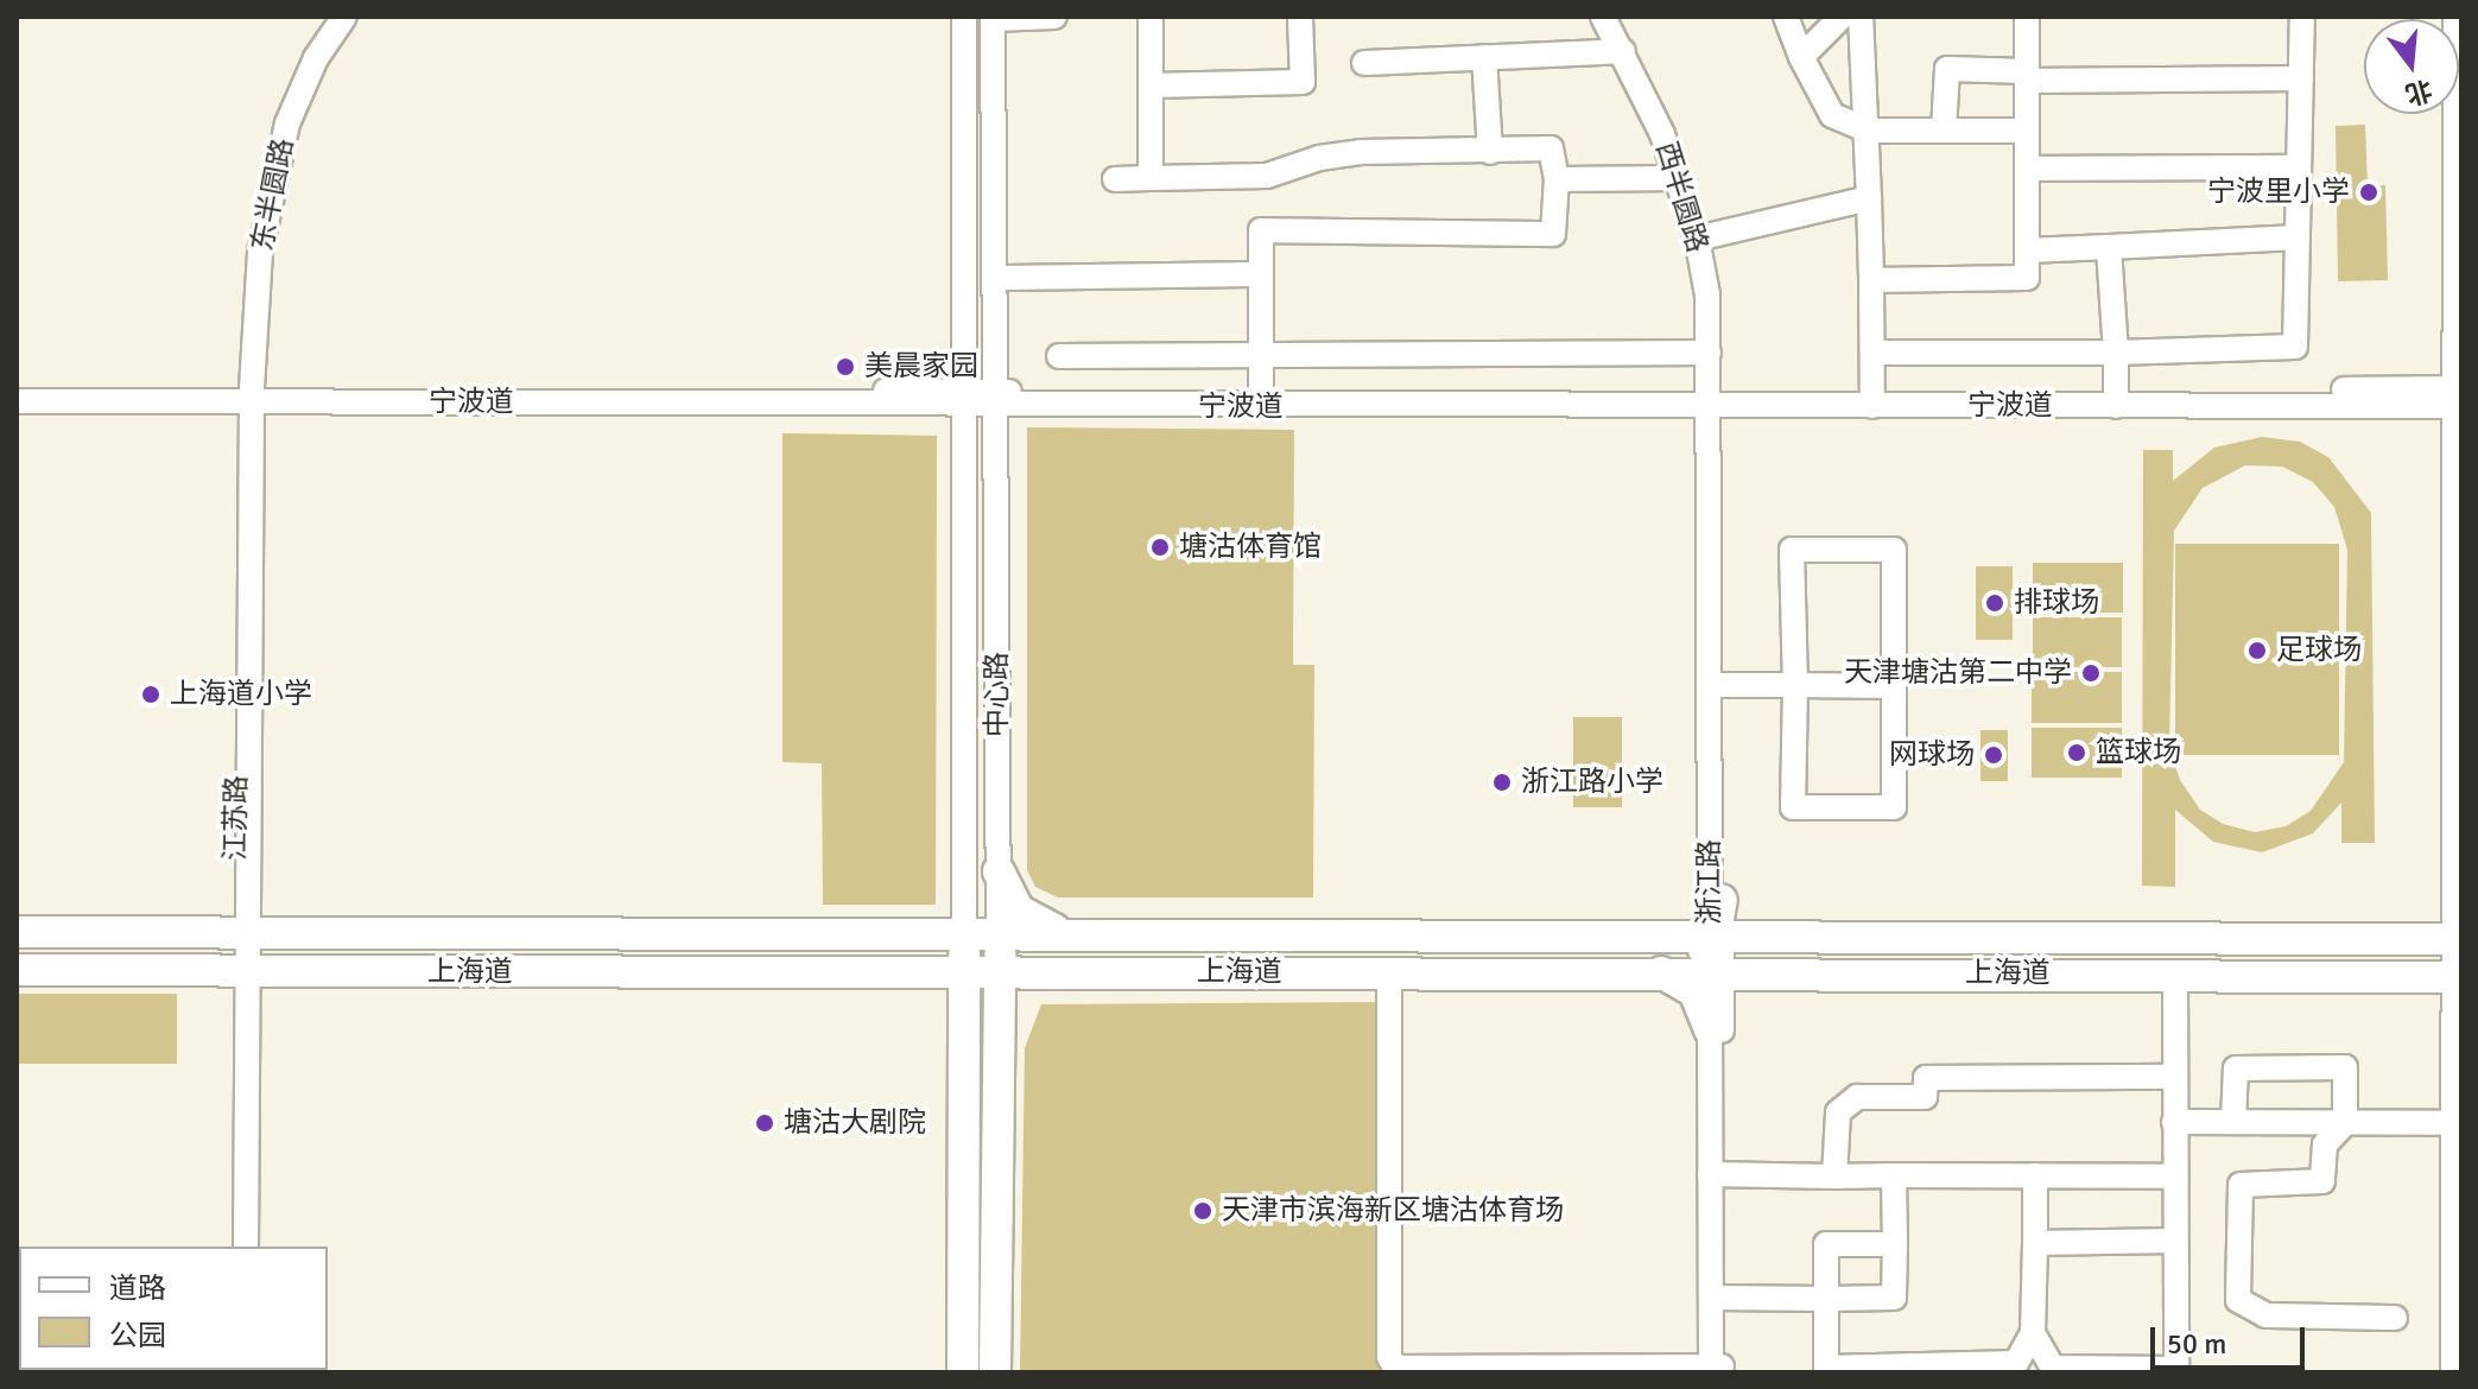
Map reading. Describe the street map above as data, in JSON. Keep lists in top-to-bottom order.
{
  "streets": {
    "main road": ["中心路", "上海道"],
    "street": [
      "东半圆路",
      "西半圆路",
      "宁波道",
      "江苏路",
      "浙江路"
    ]
  },
  "crossings": [
    ["东半圆路", "宁波道"],
    ["东半圆路", "江苏路"],
    ["西半圆路", "宁波道"],
    ["西半圆路", "浙江路"],
    ["宁波道", "中心路"],
    ["宁波道", "江苏路"],
    ["宁波道", "浙江路"],
    ["中心路", "上海道"],
    ["江苏路", "上海道"],
    ["浙江路", "上海道"]
  ],
  "places": [
    "宁波里小学",
    "美晨家园",
    "塘沽体育馆",
    "排球场",
    "足球场",
    "天津塘沽第二中学",
    "上海道小学",
    "篮球场",
    "网球场",
    "浙江路小学",
    "塘沽大剧院",
    "天津市滨海新区塘沽体育场"
  ],
  "legend": ["道路", "公园"],
  "scale_bar": "50 m",
  "north": "bottom"
}
